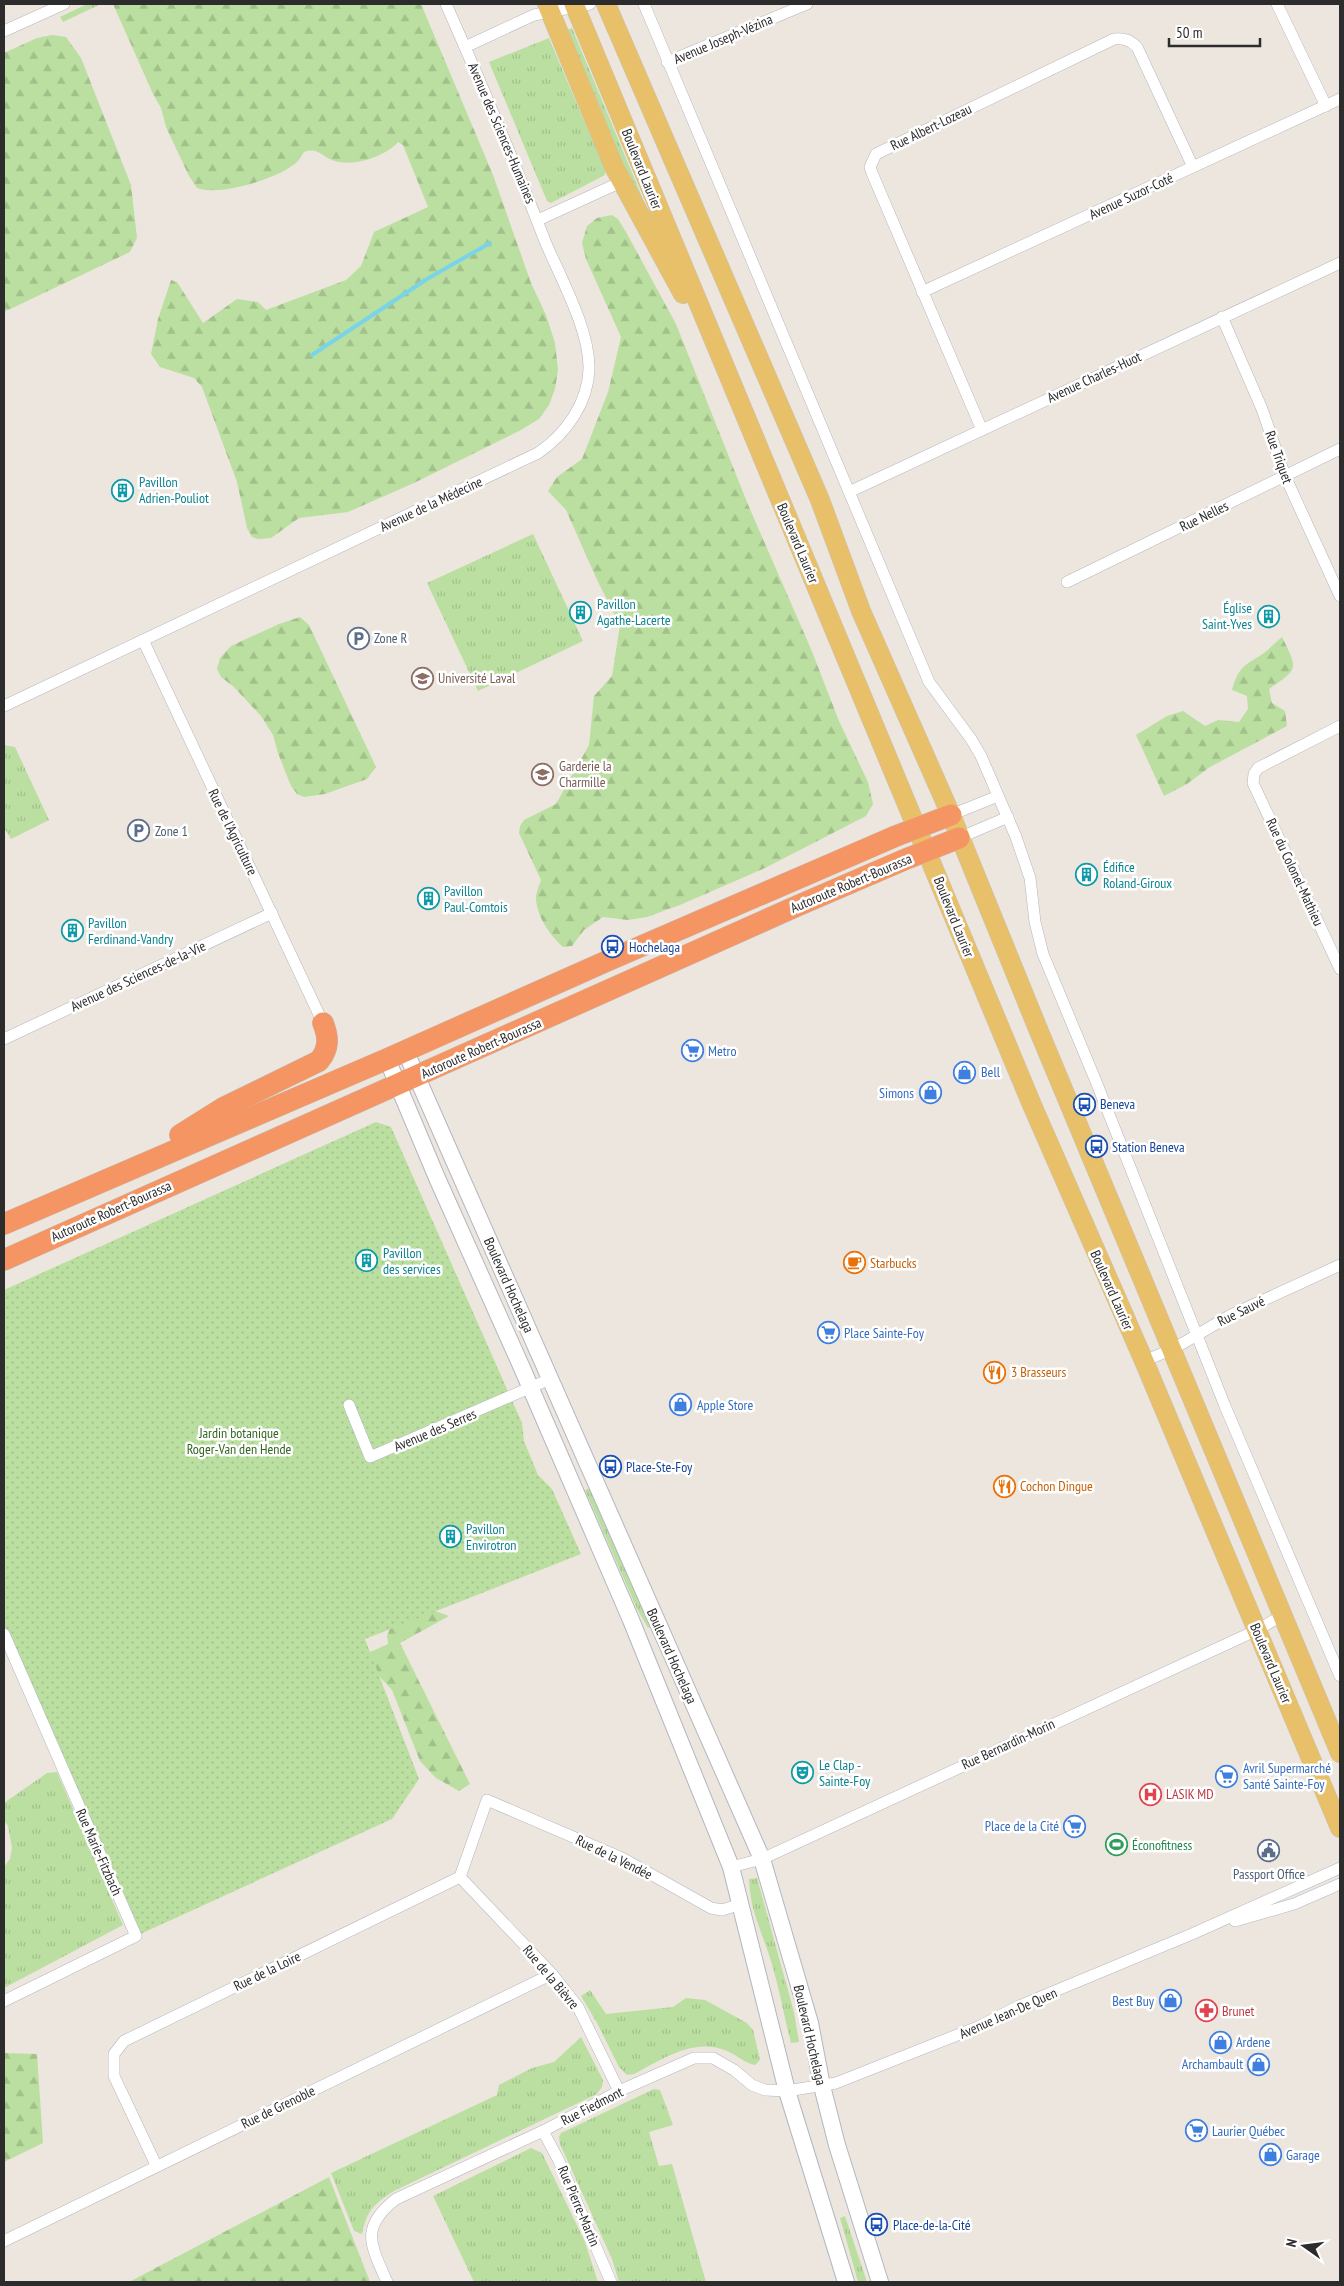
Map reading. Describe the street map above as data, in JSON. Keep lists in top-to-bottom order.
{
  "streets": {
    "highway": ["Autoroute Robert-Bourassa"],
    "main road": ["Boulevard Laurier", "Boulevard Hochelaga"],
    "street": [
      "Avenue Joseph-Vézina",
      "Rue Albert-Lozeau",
      "Avenue des Sciences-Humaines",
      "Avenue Suzor-Coté",
      "Avenue Charles-Huot",
      "Rue Triquet",
      "Avenue de la Médecine",
      "Rue Nelles",
      "Rue de l'Agriculture",
      "Rue du Colonel-Mathieu",
      "Avenue des Sciences-de-la-Vie",
      "Rue Sauvé",
      "Avenue des Serres",
      "Rue Bernardin-Morin",
      "Rue Marie-Fitzbach",
      "Rue de la Vendée",
      "Rue de la Loire",
      "Rue de la Bièvre",
      "Avenue Jean-De Quen",
      "Rue Fiedmont",
      "Rue de Grenoble",
      "Rue Pierre-Martin"
    ]
  },
  "crossings": [
    ["Rue Albert-Lozeau", "Avenue Suzor-Coté"],
    ["Rue Albert-Lozeau", "Avenue Charles-Huot"],
    ["Avenue des Sciences-Humaines", "Boulevard Laurier"],
    ["Avenue des Sciences-Humaines", "Avenue de la Médecine"],
    ["Boulevard Laurier", "Autoroute Robert-Bourassa"],
    ["Boulevard Laurier", "Rue Sauvé"],
    ["Boulevard Laurier", "Rue Bernardin-Morin"],
    ["Avenue Charles-Huot", "Rue Triquet"],
    ["Rue Triquet", "Rue Nelles"],
    ["Avenue de la Médecine", "Rue de l'Agriculture"],
    ["Rue de l'Agriculture", "Avenue des Sciences-de-la-Vie"],
    ["Autoroute Robert-Bourassa", "Boulevard Hochelaga"],
    ["Boulevard Hochelaga", "Avenue des Serres"],
    ["Boulevard Hochelaga", "Rue Bernardin-Morin"],
    ["Boulevard Hochelaga", "Rue de la Vendée"],
    ["Boulevard Hochelaga", "Avenue Jean-De Quen"],
    ["Boulevard Hochelaga", "Rue Fiedmont"],
    ["Rue de la Vendée", "Rue de la Loire"],
    ["Rue de la Vendée", "Rue de la Bièvre"],
    ["Rue de la Loire", "Rue de la Bièvre"],
    ["Rue de la Loire", "Rue de Grenoble"],
    ["Rue de la Bièvre", "Rue Fiedmont"],
    ["Rue de la Bièvre", "Rue de Grenoble"],
    ["Avenue Jean-De Quen", "Rue Fiedmont"],
    ["Rue Fiedmont", "Rue Pierre-Martin"]
  ],
  "parks": ["Jardin botanique Roger-Van den Hende"],
  "places": {
    "building": [
      "Pavillon Adrien-Pouliot",
      "Pavillon Agathe-Lacerte",
      "Église Saint-Yves",
      "Édifice Roland-Giroux",
      "Pavillon Paul-Comtois",
      "Pavillon Ferdinand-Vandry",
      "Pavillon des services",
      "Pavillon Envirotron"
    ],
    "parking": ["Zone R", "Zone 1"],
    "school or university": ["Université Laval", "Garderie la Charmille"],
    "bus stop": [
      "Hochelaga",
      "Beneva",
      "Station Beneva",
      "Place-Ste-Foy",
      "Place-de-la-Cité"
    ],
    "supermarket": [
      "Metro",
      "Place Sainte-Foy",
      "Avril Supermarché Santé Sainte-Foy",
      "Place de la Cité",
      "Laurier Québec"
    ],
    "shop": [
      "Bell",
      "Simons",
      "Apple Store",
      "Best Buy",
      "Ardene",
      "Archambault",
      "Garage"
    ],
    "cafe": ["Starbucks"],
    "restaurant": ["3 Brasseurs", "Cochon Dingue"],
    "theatre": ["Le Clap - Sainte-Foy"],
    "hospital": ["LASIK MD"],
    "sports": ["Éconofitness"],
    "public building": ["Passport Office"],
    "pharmacy": ["Brunet"]
  },
  "scale_bar": "50 m",
  "north": "left"
}
